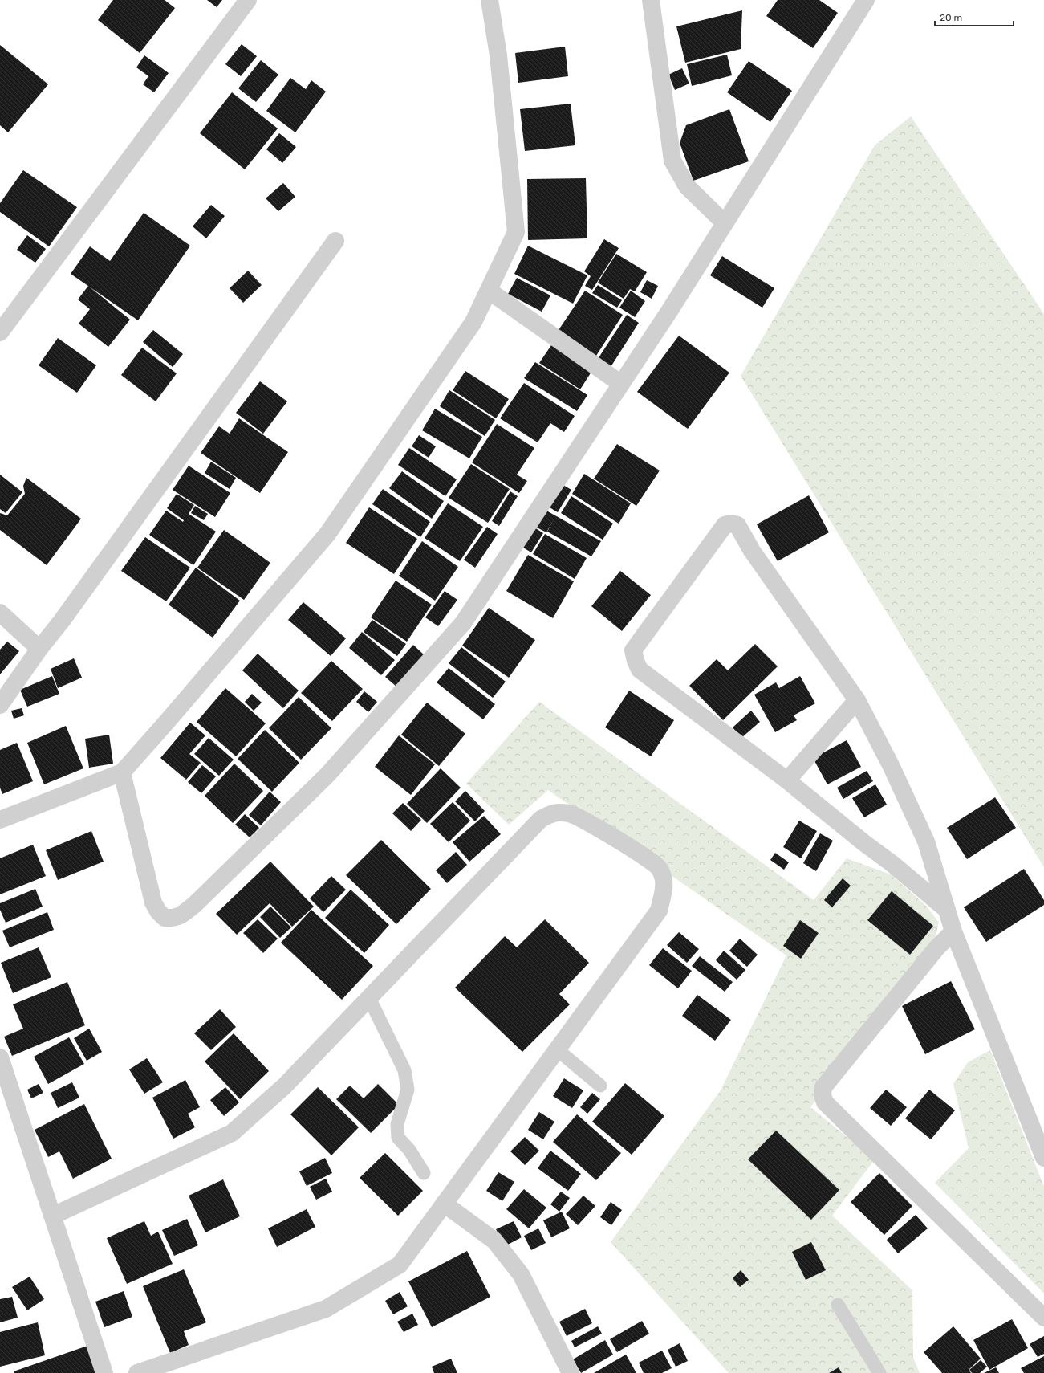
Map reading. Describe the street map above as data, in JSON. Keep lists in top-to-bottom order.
{
  "scale_bar": "20 m"
}
